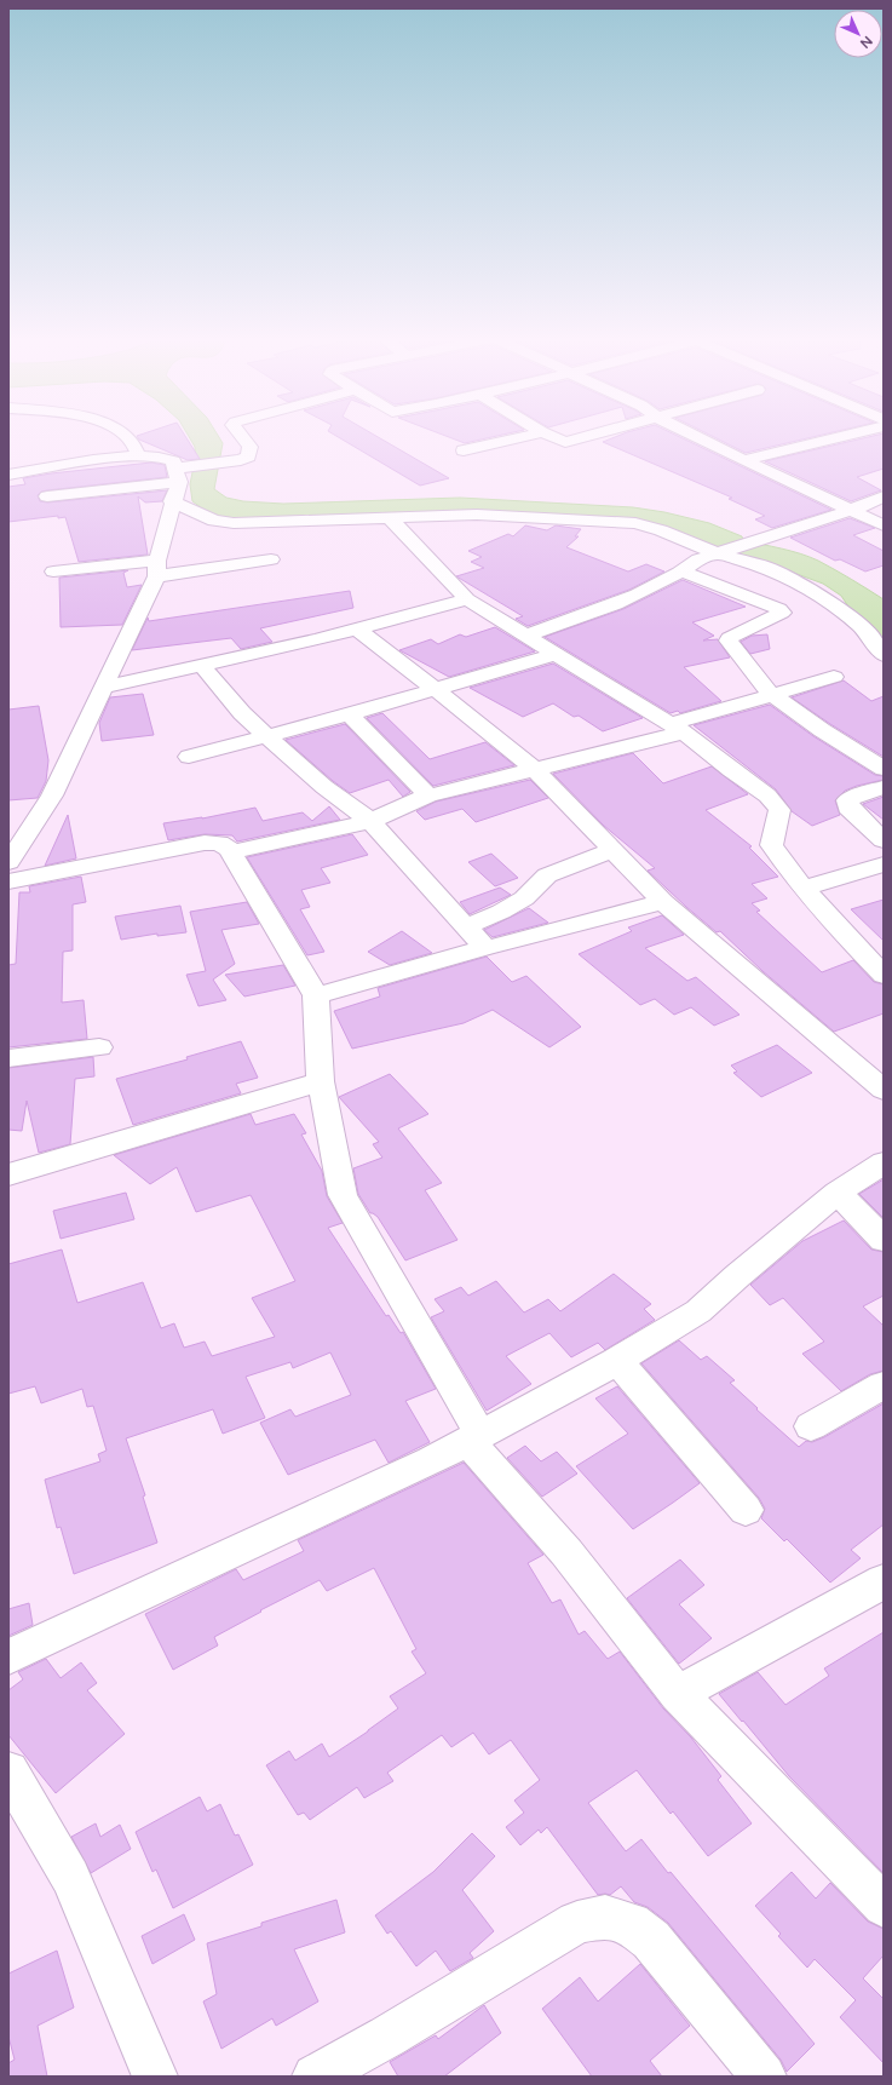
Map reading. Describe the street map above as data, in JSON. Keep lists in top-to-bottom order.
{
  "north": "bottom right"
}
